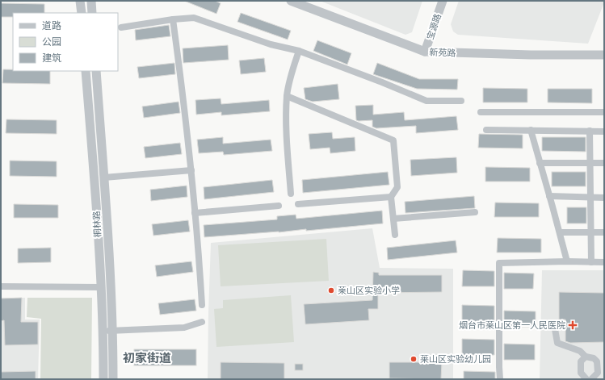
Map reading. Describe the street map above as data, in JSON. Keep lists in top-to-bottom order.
{
  "streets": {
    "street": ["宝源路", "新苑路", "桐林路"]
  },
  "crossings": [
    ["宝源路", "新苑路"]
  ],
  "districts": ["初家街道"],
  "places": {
    "other": ["莱山区实验小学", "莱山区实验幼儿园"],
    "health": ["烟台市莱山区第一人民医院"]
  },
  "legend": ["道路", "公园", "建筑"]
}
